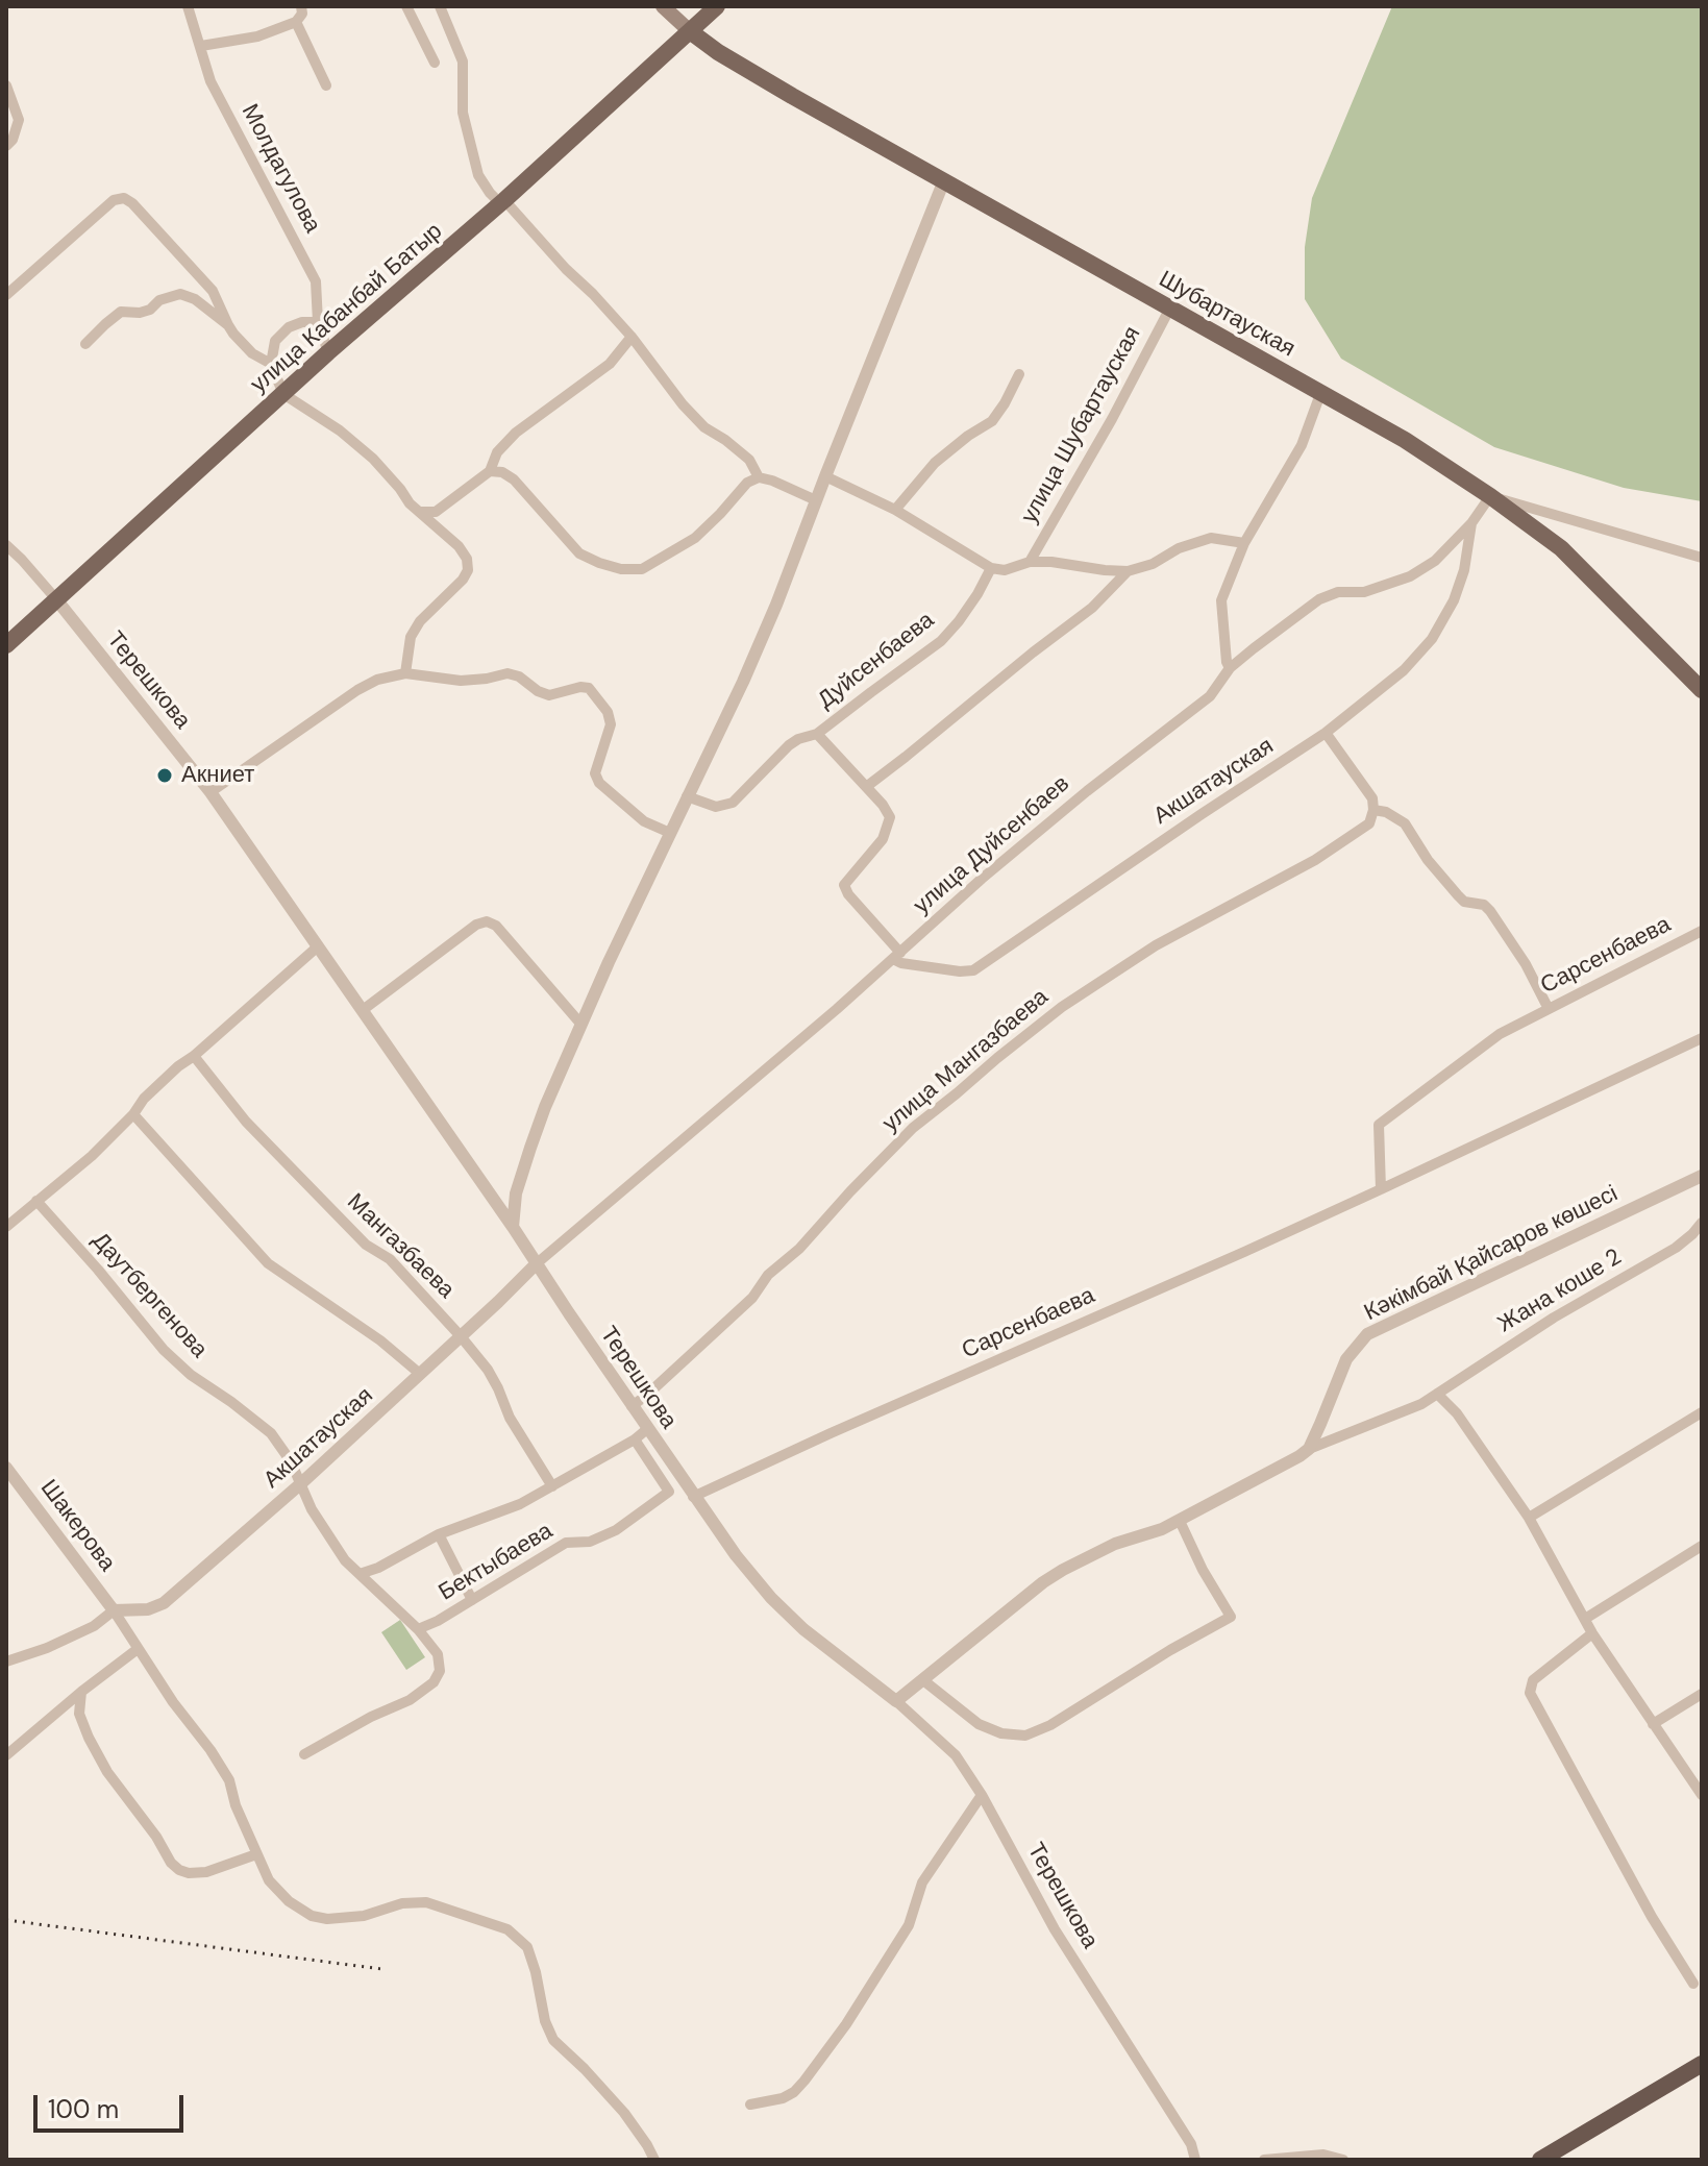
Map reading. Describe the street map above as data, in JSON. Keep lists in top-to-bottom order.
{
  "streets": {
    "main road": ["улица Кабанбай Батыр", "Шубартауская"],
    "street": [
      "Молдагулова",
      "улица Шубартауская",
      "Дуйсенбаева",
      "Терешкова",
      "Акшатауская",
      "улица Дуйсенбаев",
      "Сарсенбаева",
      "улица Мангазбаева",
      "Мангазбаева",
      "Кәкімбай Қайсаров көшесі",
      "Жана коше 2",
      "Даутбергенова",
      "Шакерова",
      "Бектыбаева"
    ]
  },
  "crossings": [
    ["Молдагулова", "улица Кабанбай Батыр"],
    ["улица Кабанбай Батыр", "Шубартауская"],
    ["улица Кабанбай Батыр", "Терешкова"],
    ["Шубартауская", "улица Шубартауская"],
    ["Шубартауская", "улица Дуйсенбаев"],
    ["Терешкова", "Акшатауская"],
    ["Терешкова", "улица Дуйсенбаев"],
    ["Терешкова", "Сарсенбаева"],
    ["Терешкова", "улица Мангазбаева"],
    ["Акшатауская", "улица Дуйсенбаев"],
    ["Акшатауская", "Мангазбаева"],
    ["Акшатауская", "Даутбергенова"],
    ["Акшатауская", "Шакерова"],
    ["Кәкімбай Қайсаров көшесі", "Жана коше 2"],
    ["Даутбергенова", "Бектыбаева"]
  ],
  "places": ["Акниет"],
  "scale_bar": "100 m"
}
